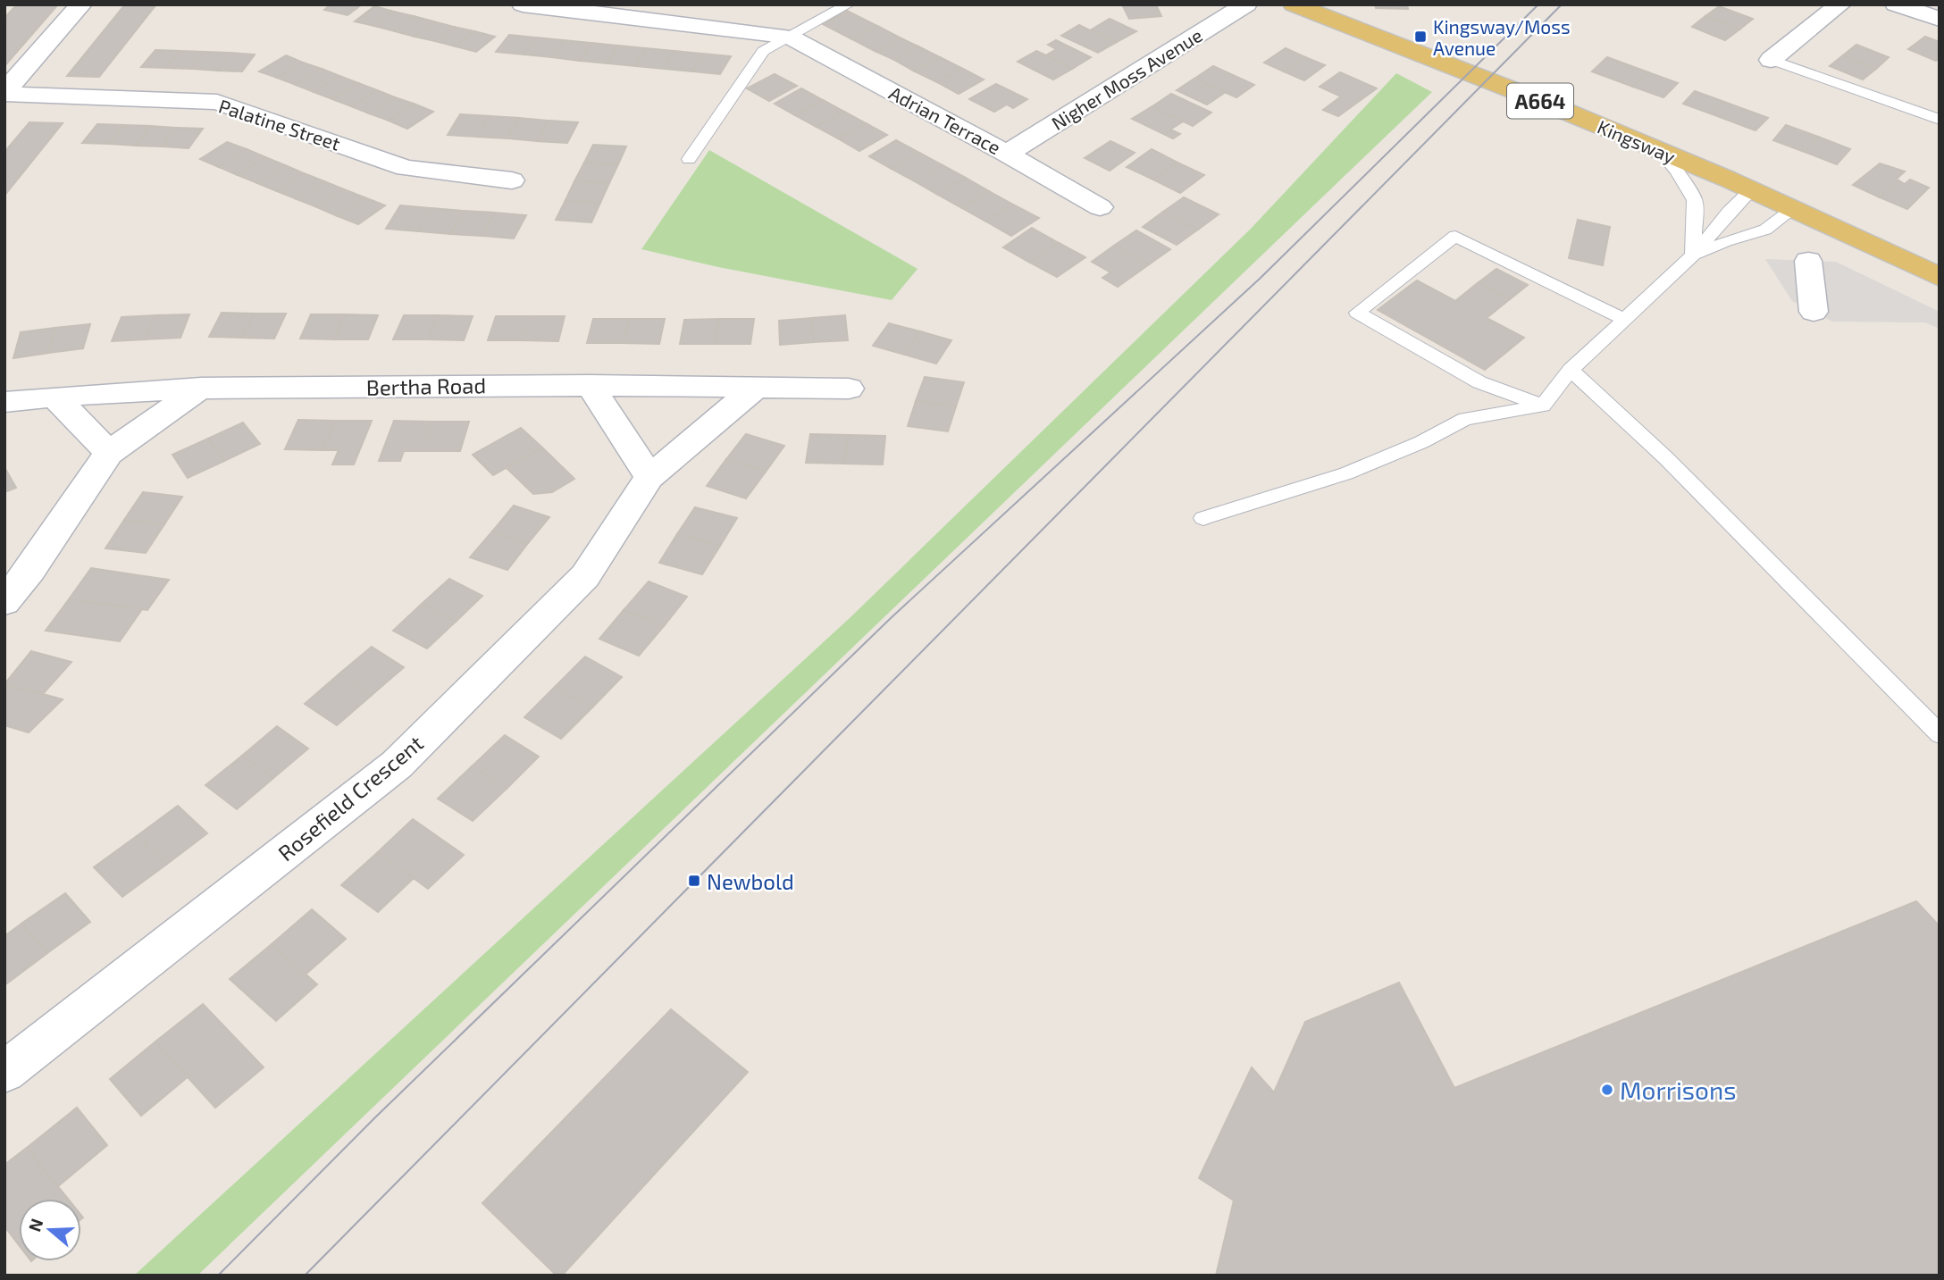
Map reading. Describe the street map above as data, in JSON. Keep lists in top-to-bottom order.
{
  "streets": {
    "main road": ["A664", "Kingsway"],
    "street": [
      "Nigher Moss Avenue",
      "Adrian Terrace",
      "Palatine Street",
      "Bertha Road",
      "Rosefield Crescent"
    ]
  },
  "crossings": [
    ["Nigher Moss Avenue", "Adrian Terrace"],
    ["Bertha Road", "Rosefield Crescent"]
  ],
  "places": {
    "transit": ["Kingsway/Moss Avenue", "Newbold"],
    "other": ["Morrisons"]
  },
  "north": "left"
}
